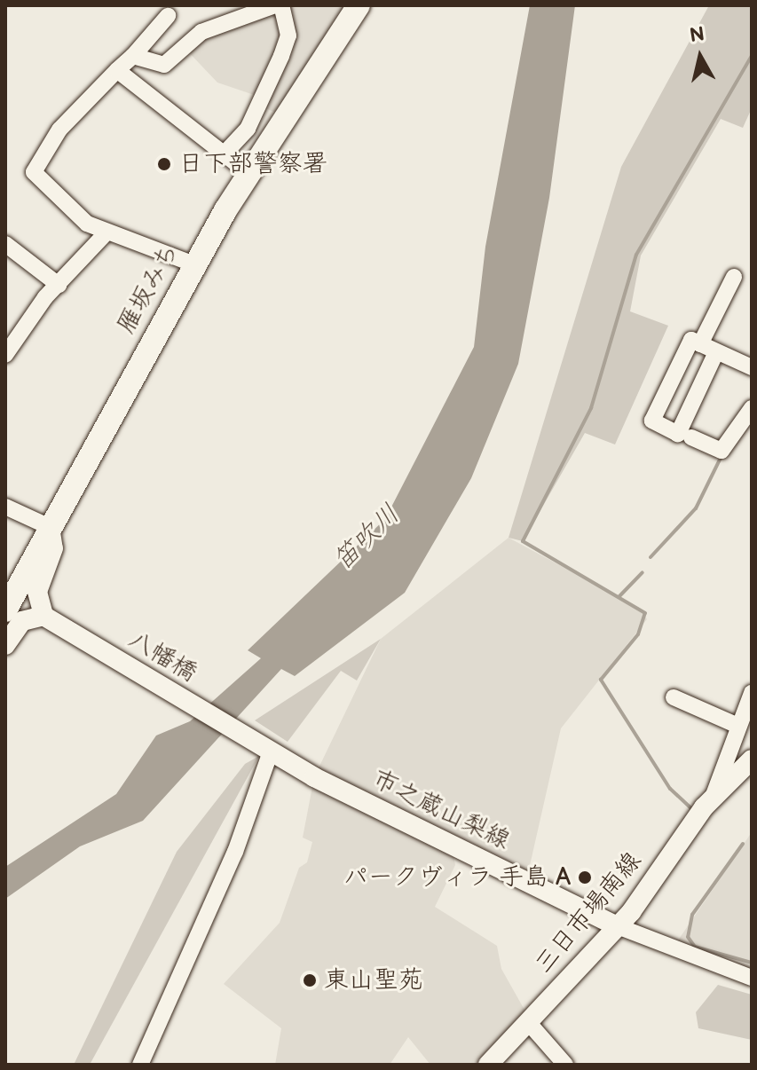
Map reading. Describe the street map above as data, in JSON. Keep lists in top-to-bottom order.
{
  "streets": {
    "highway": ["雁坂みち"],
    "main road": ["八幡橋", "市之蔵山梨線", "三日市場南線"]
  },
  "crossings": [
    ["八幡橋", "市之蔵山梨線"],
    ["市之蔵山梨線", "三日市場南線"]
  ],
  "water": ["笛吹川"],
  "places": ["日下部警察署", "パークヴィラ 手島 A", "東山聖苑"],
  "north": "top"
}
